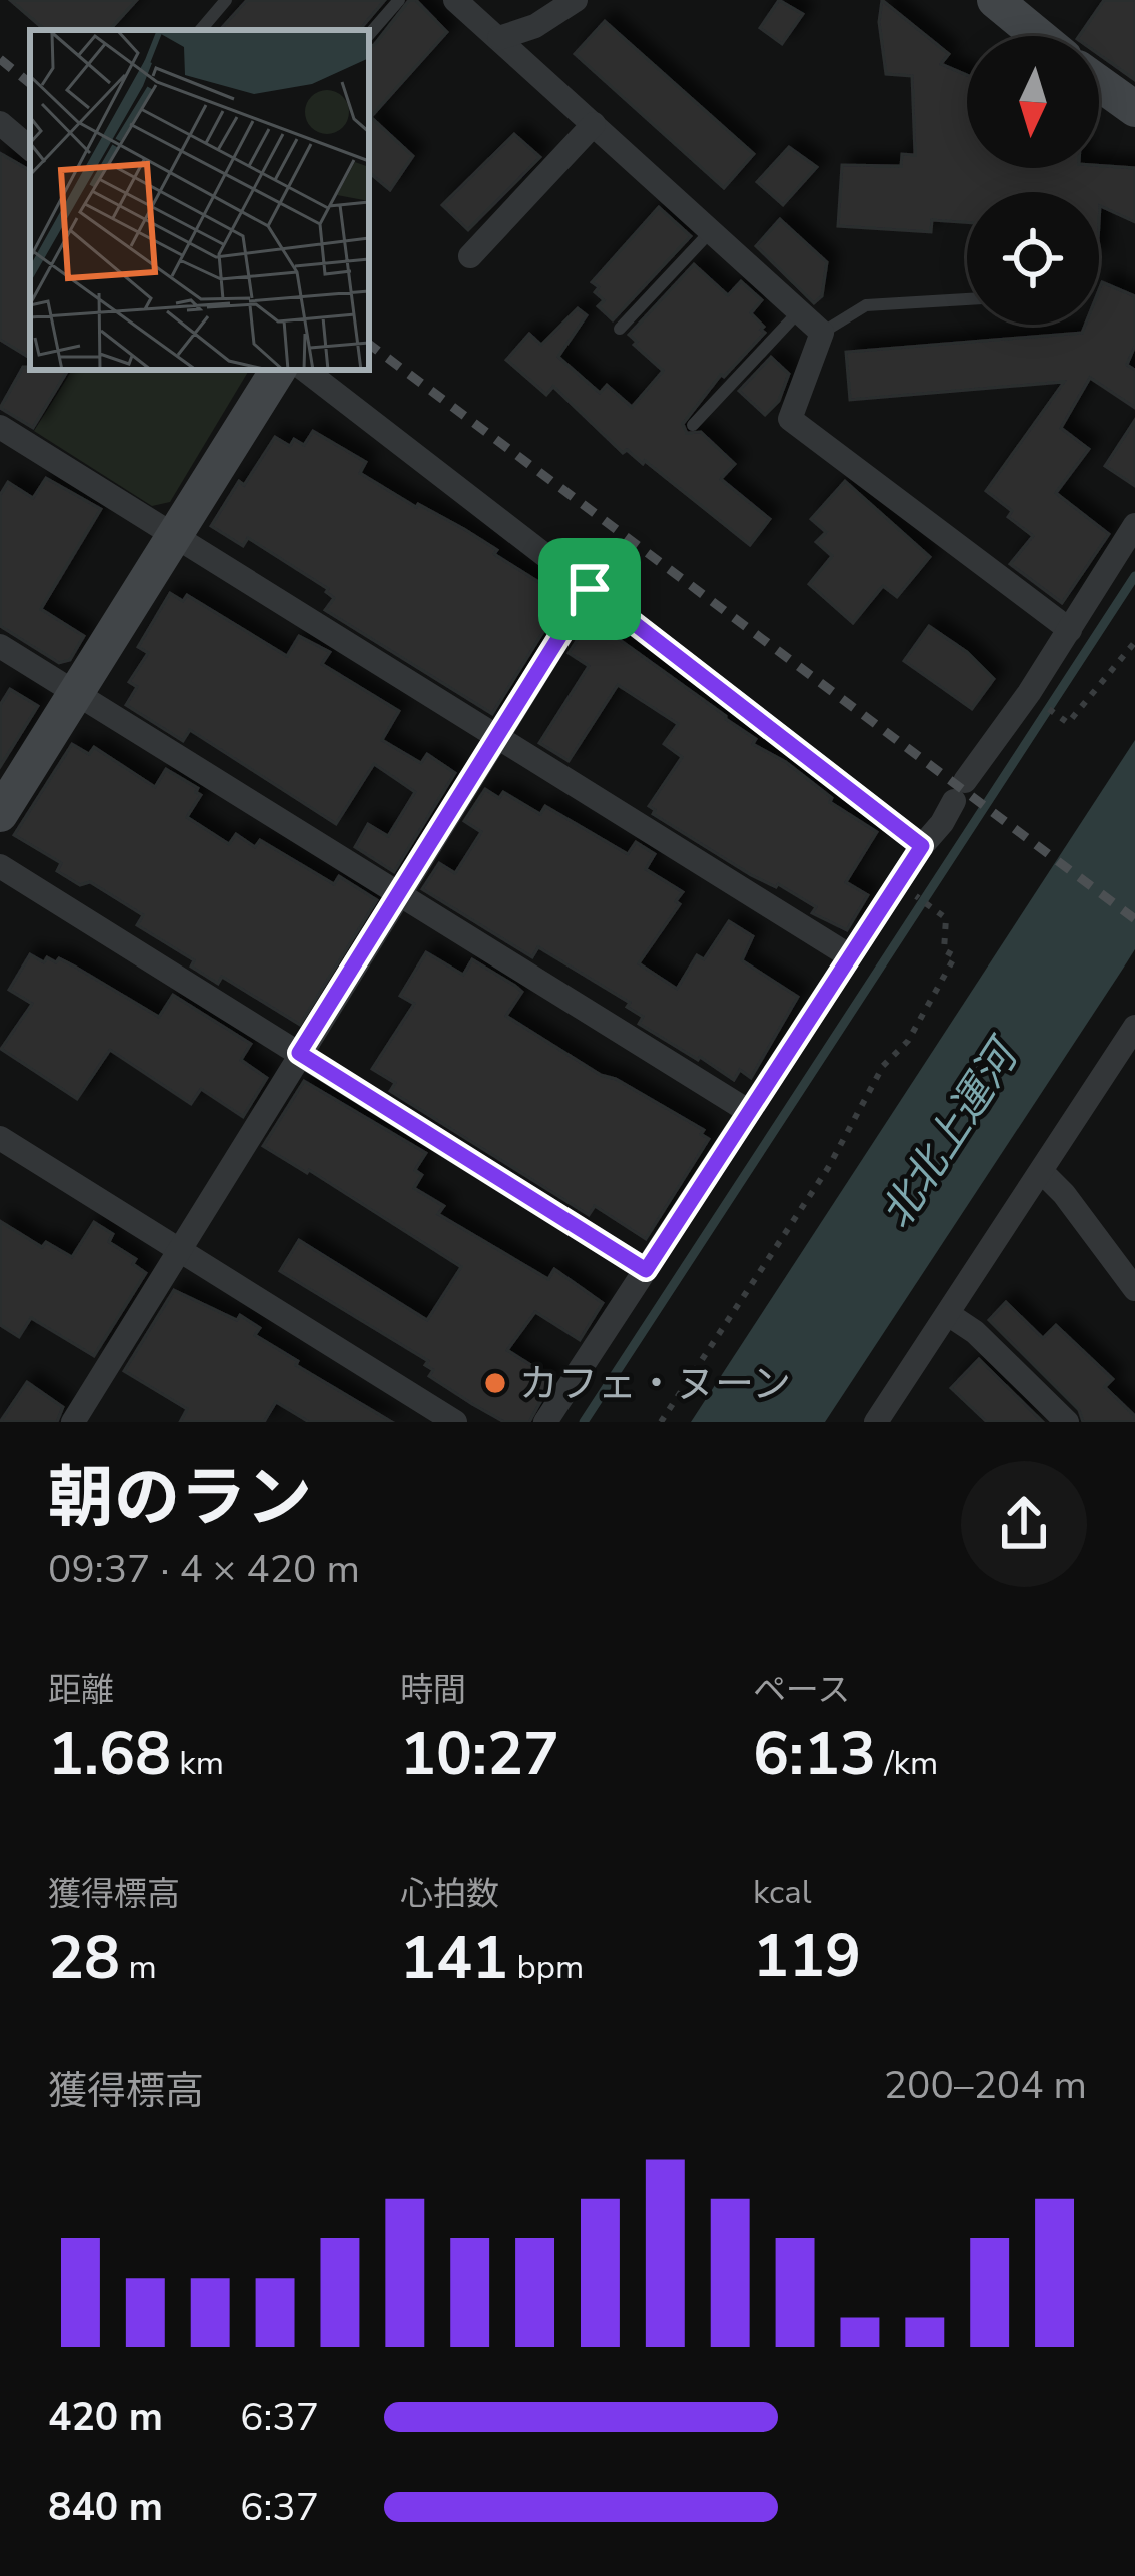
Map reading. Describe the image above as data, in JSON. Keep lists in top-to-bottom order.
{
  "water": ["北北上運河"],
  "places": ["カフェ・ヌーン"],
  "north": "bottom",
  "page": {
    "heading": ["朝のラン", "09:37 · 4 × 420 m"],
    "stats": [
      ["距離", "1.68 km"],
      ["時間", "10:27"],
      ["ペース", "6:13 /km"],
      ["獲得標高", "28 m"],
      ["心拍数", "141 bpm"],
      ["kcal", "119"]
    ],
    "chart": ["獲得標高", "200–204 m"],
    "list": [
      {
        "name": "420 m",
        "note": "6:37"
      },
      {
        "name": "840 m",
        "note": "6:37"
      }
    ]
  }
}
